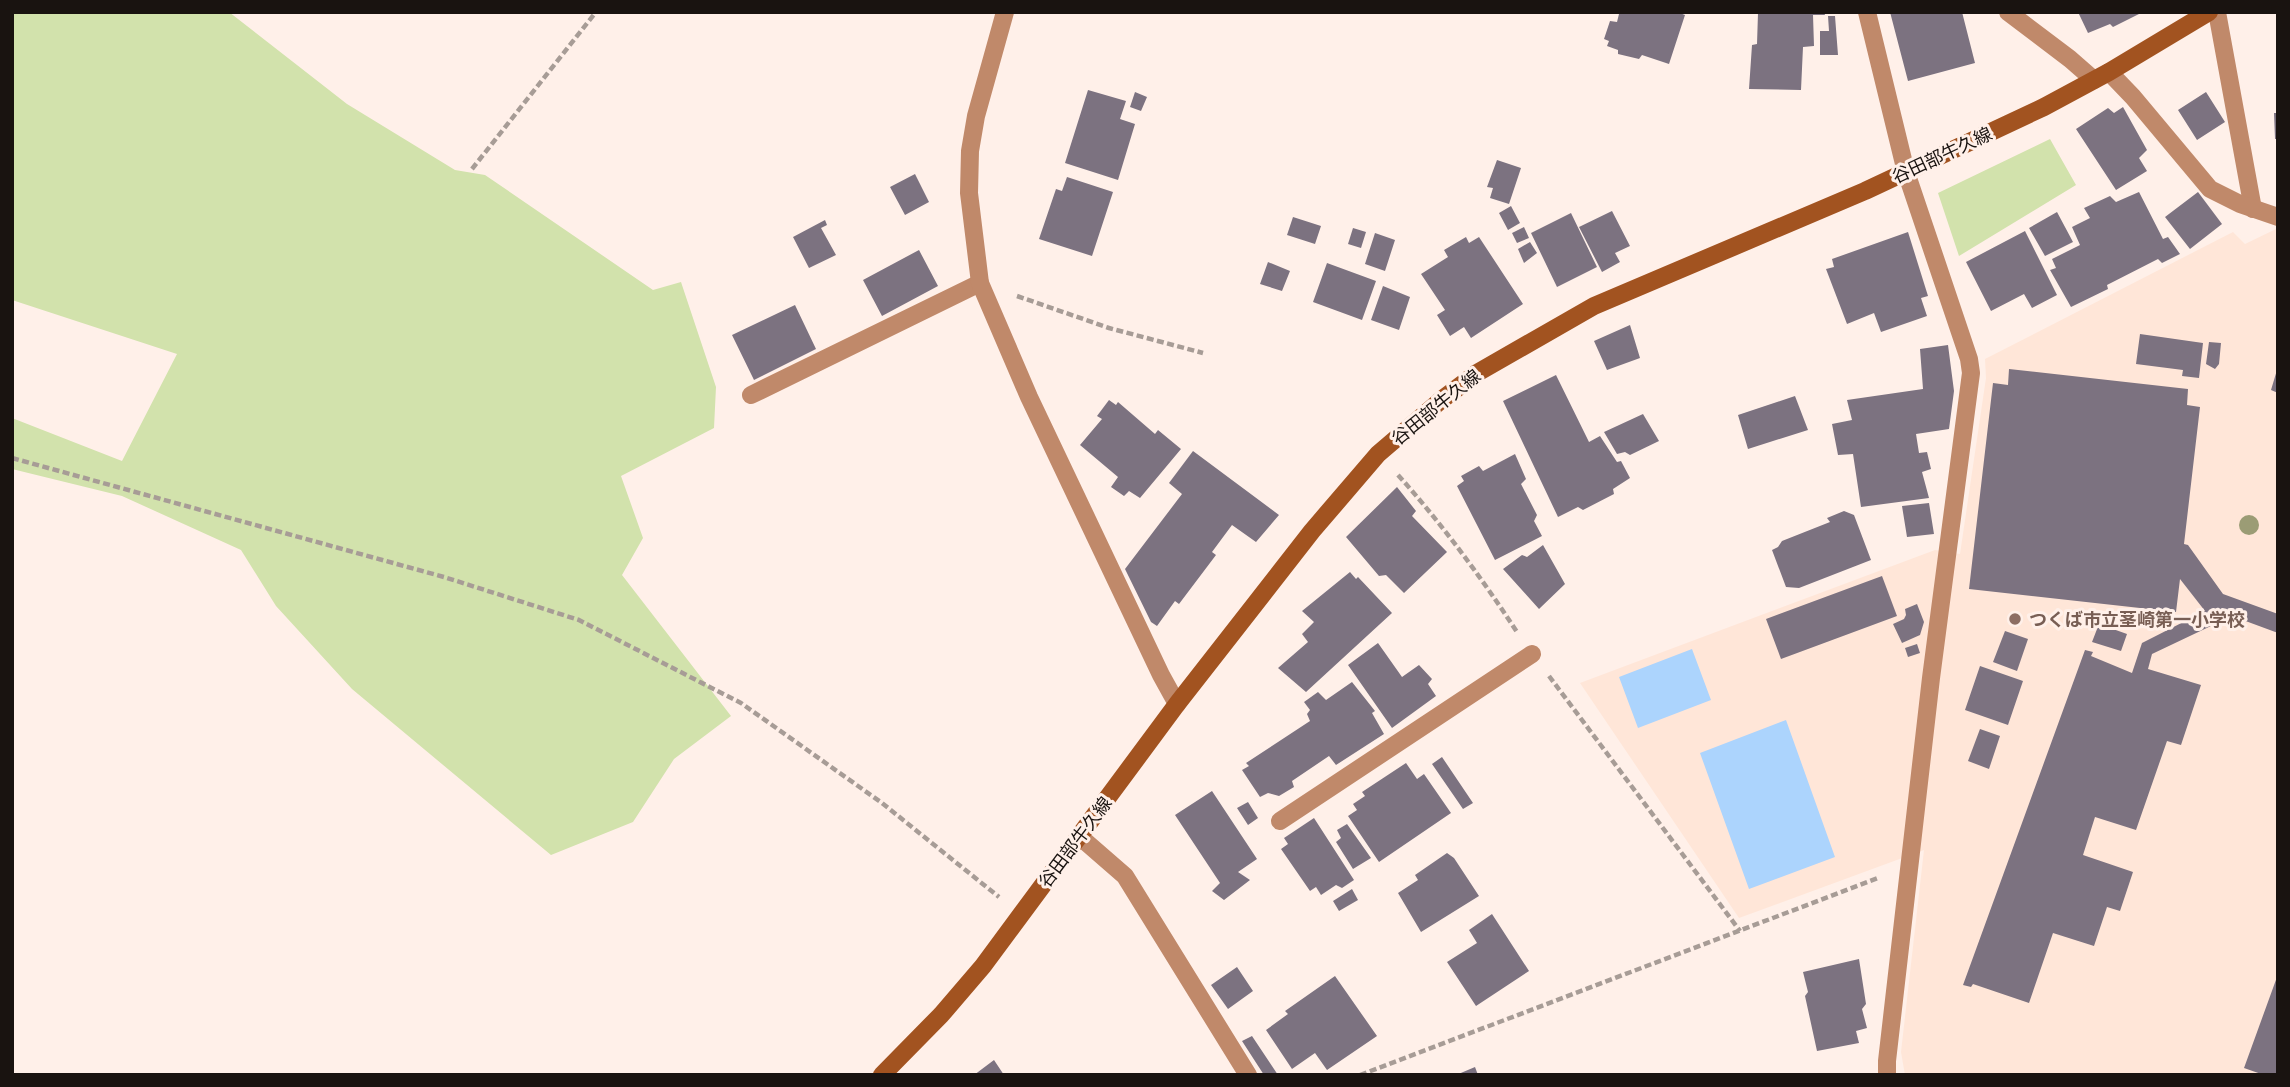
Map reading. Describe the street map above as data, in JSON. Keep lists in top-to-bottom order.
{
  "streets": {
    "main road": ["谷田部牛久線"]
  },
  "places": ["つくば市立茎崎第一小学校"]
}
